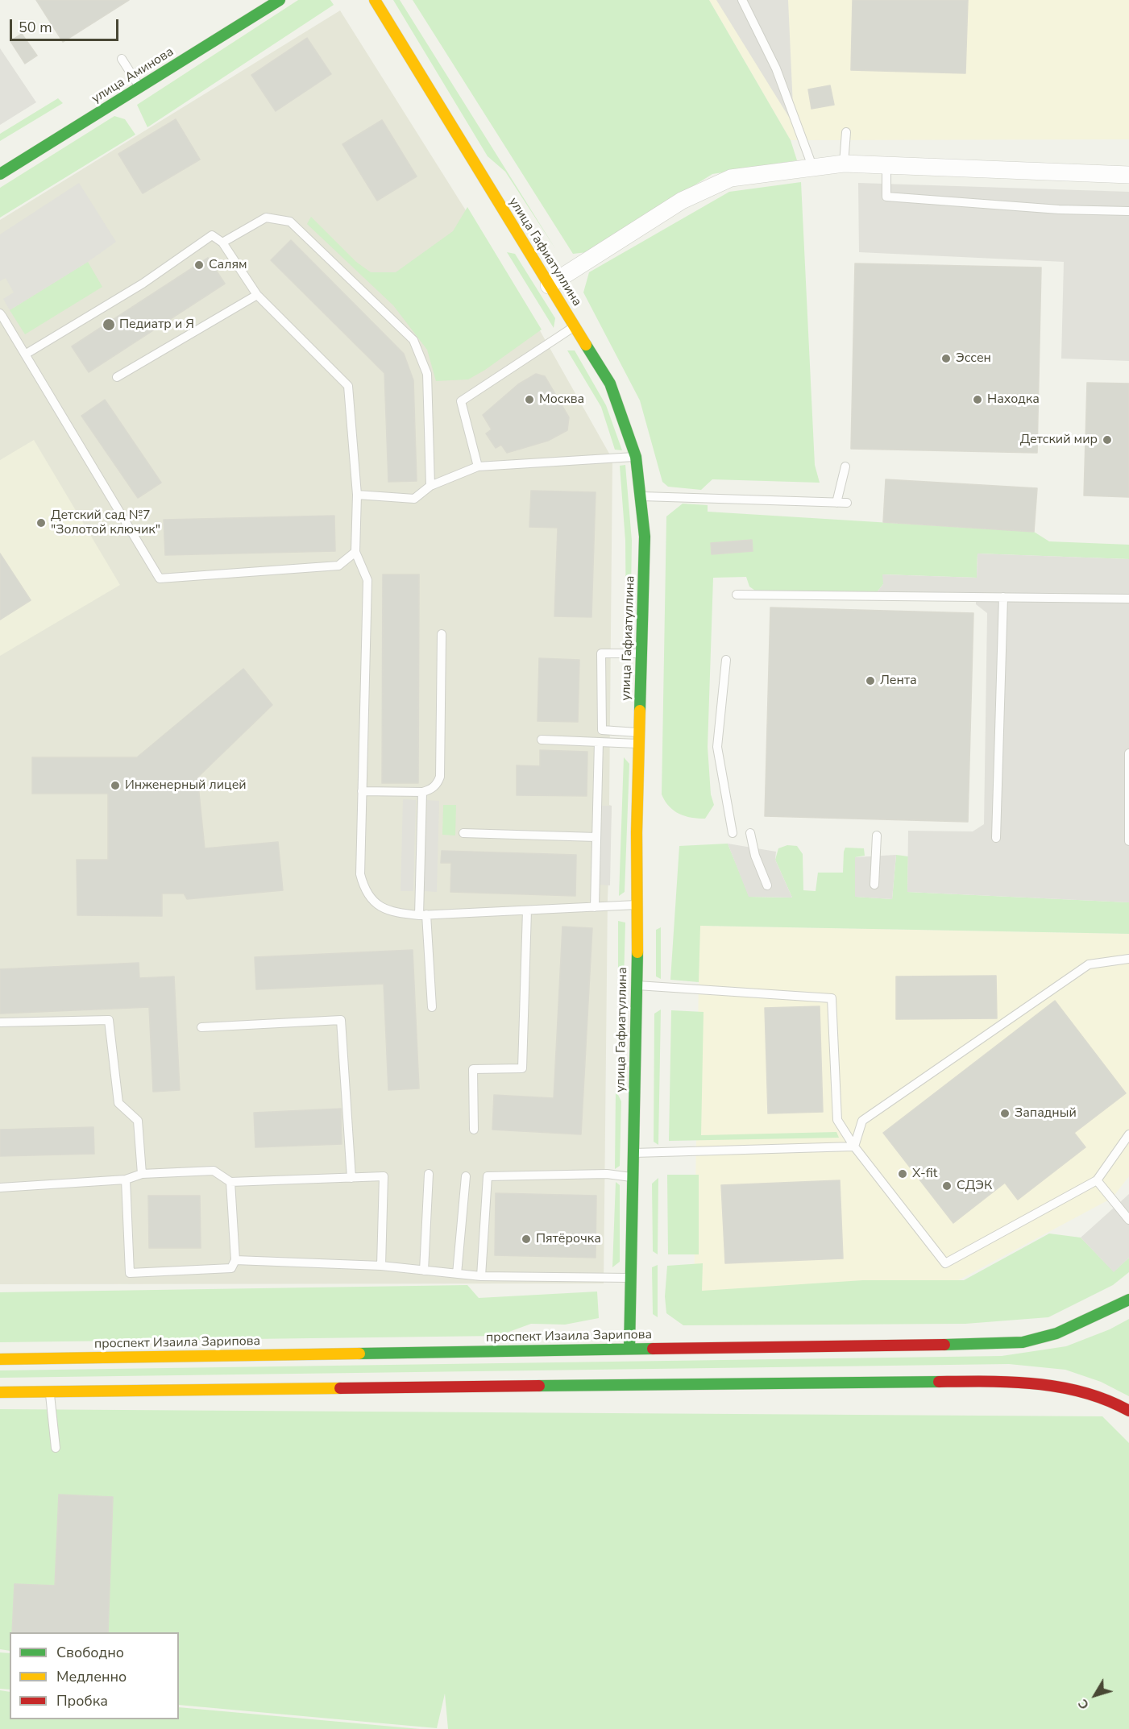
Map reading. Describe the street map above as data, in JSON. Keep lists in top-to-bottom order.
{
  "streets": {
    "main road": ["улица Аминова", "улица Гафиатуллина", "проспект Изаила Зарипова"]
  },
  "crossings": [
    ["улица Гафиатуллина", "проспект Изаила Зарипова"]
  ],
  "places": [
    "Салям",
    "Педиатр и Я",
    "Эссен",
    "Москва",
    "Находка",
    "Детский мир",
    "Детский сад №7 \"Золотой ключик\"",
    "Лента",
    "Инженерный лицей",
    "Западный",
    "X-fit",
    "СДЭК",
    "Пятёрочка"
  ],
  "legend": ["Свободно", "Медленно", "Пробка"],
  "scale_bar": "50 m",
  "north": "bottom left"
}
